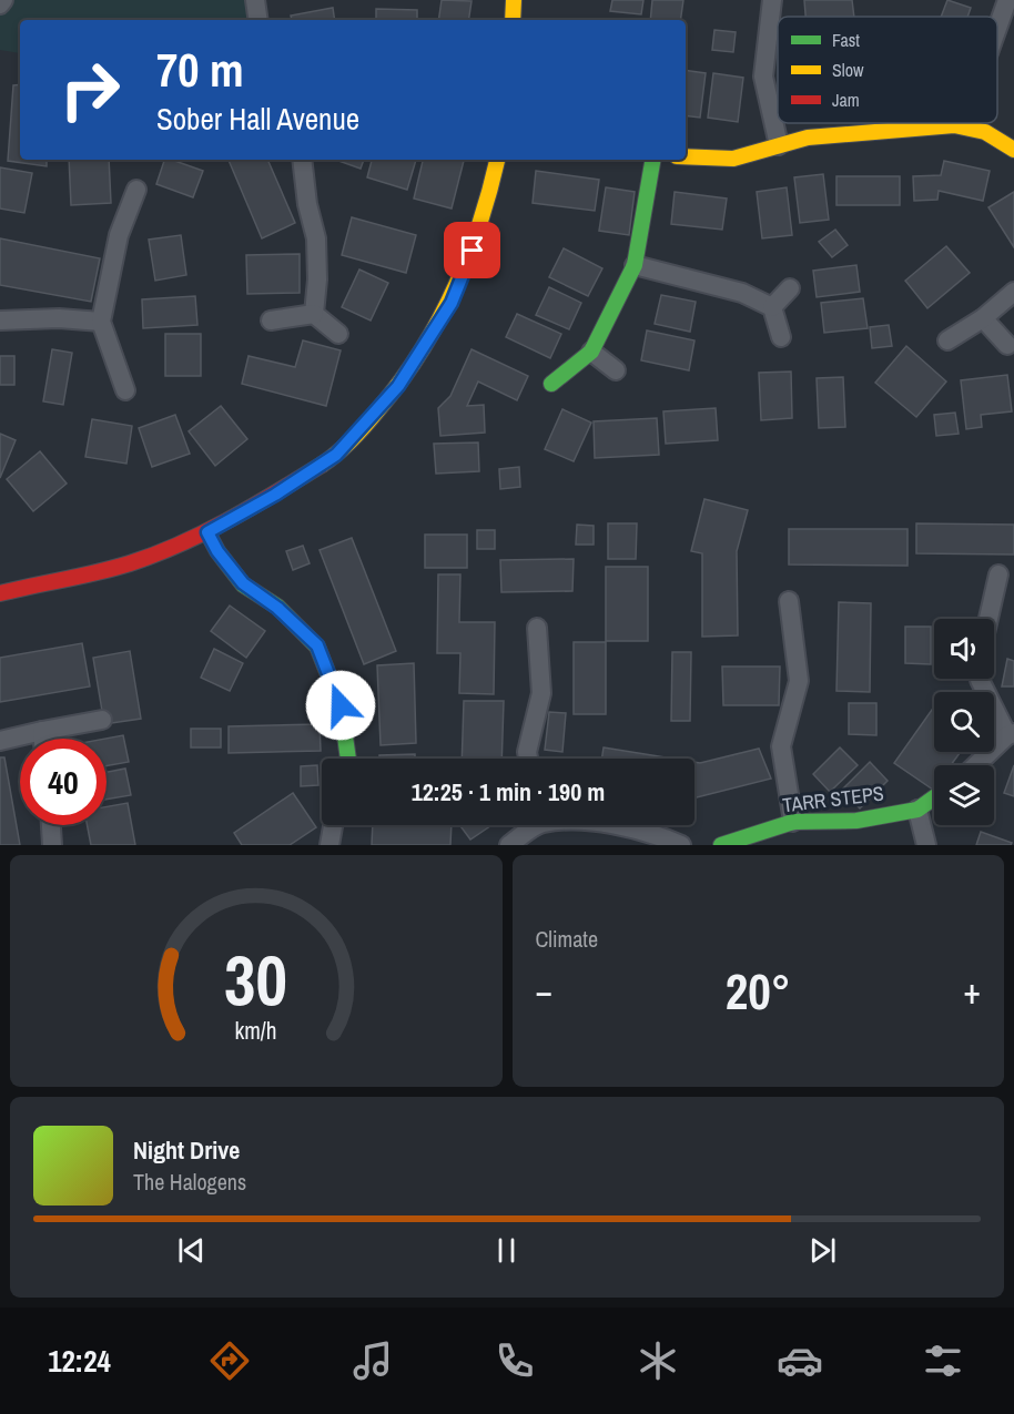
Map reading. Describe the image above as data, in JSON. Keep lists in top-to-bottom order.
{
  "streets": {
    "street": ["TARR STEPS"]
  },
  "legend": ["Fast", "Slow", "Jam"],
  "page": {
    "turn": ["70 m", "Sober Hall Avenue"],
    "limit": "40",
    "trip": "12:25 · 1 min · 190 m",
    "tile": "Climate",
    "heat": ["−", "20°", "+"],
    "song": ["Night Drive", "The Halogens"],
    "tabs": "12:24",
    "gauge": ["30", "km/h"]
  }
}
